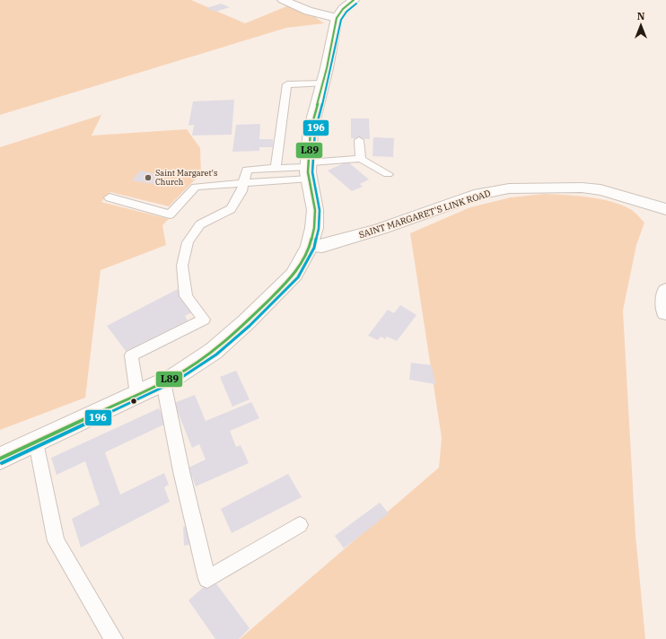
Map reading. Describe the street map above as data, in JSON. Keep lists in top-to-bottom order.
{
  "streets": {
    "main road": ["SAINT MARGARET'S LINK ROAD"]
  },
  "places": ["Saint Margaret's Church"],
  "lines": ["transit line L89", "transit line 196"],
  "north": "top"
}
